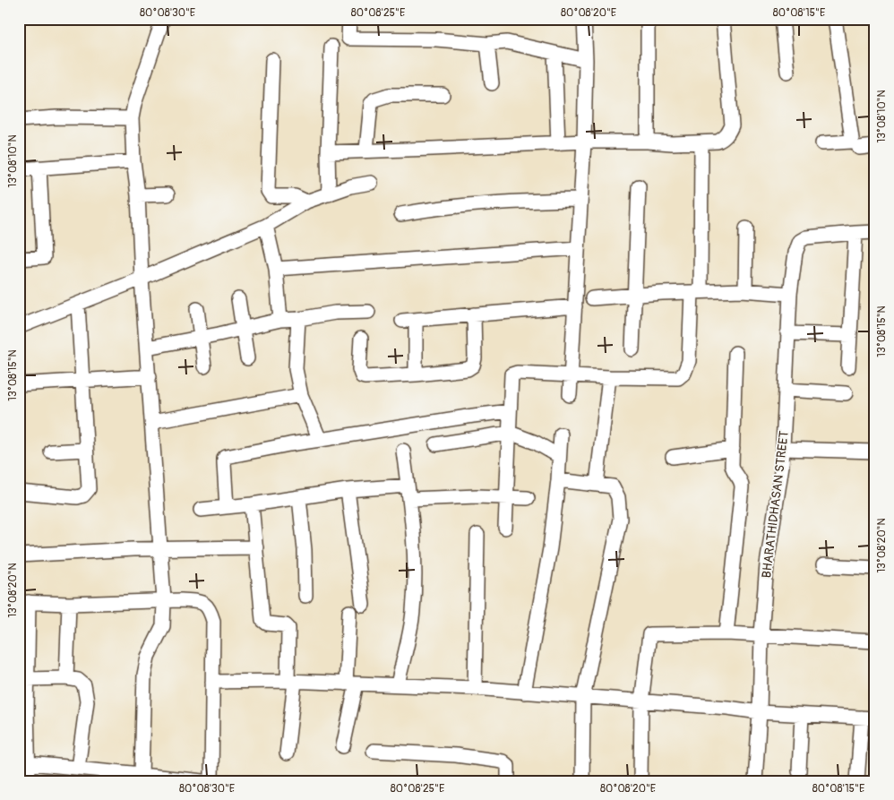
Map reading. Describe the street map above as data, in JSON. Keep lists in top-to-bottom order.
{
  "streets": {
    "street": ["BHARATHIDHASAN STREET"]
  },
  "coordinates": [
    "80°08'30\"E",
    "80°08'25\"E",
    "80°08'20\"E",
    "80°08'15\"E",
    "13°08'10\"N",
    "13°08'15\"N",
    "13°08'20\"N"
  ]
}
